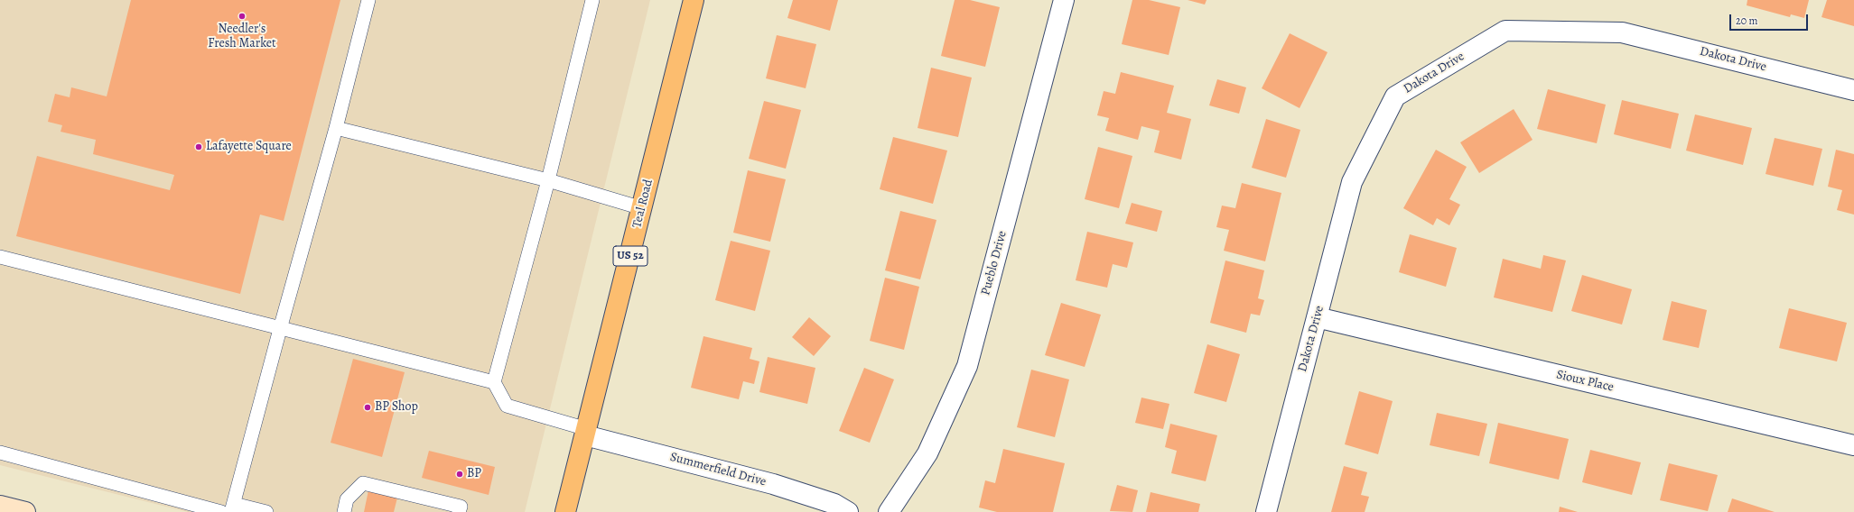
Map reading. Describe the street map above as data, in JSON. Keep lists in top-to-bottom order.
{
  "streets": {
    "main road": ["Teal Road", "US 52"],
    "street": [
      "Dakota Drive",
      "Pueblo Drive",
      "Sioux Place",
      "Summerfield Drive"
    ]
  },
  "crossings": [
    ["Dakota Drive", "Sioux Place"],
    ["Teal Road", "Summerfield Drive"]
  ],
  "places": [
    "Needler's Fresh Market",
    "Lafayette Square",
    "BP Shop",
    "BP"
  ],
  "scale_bar": "20 m"
}
